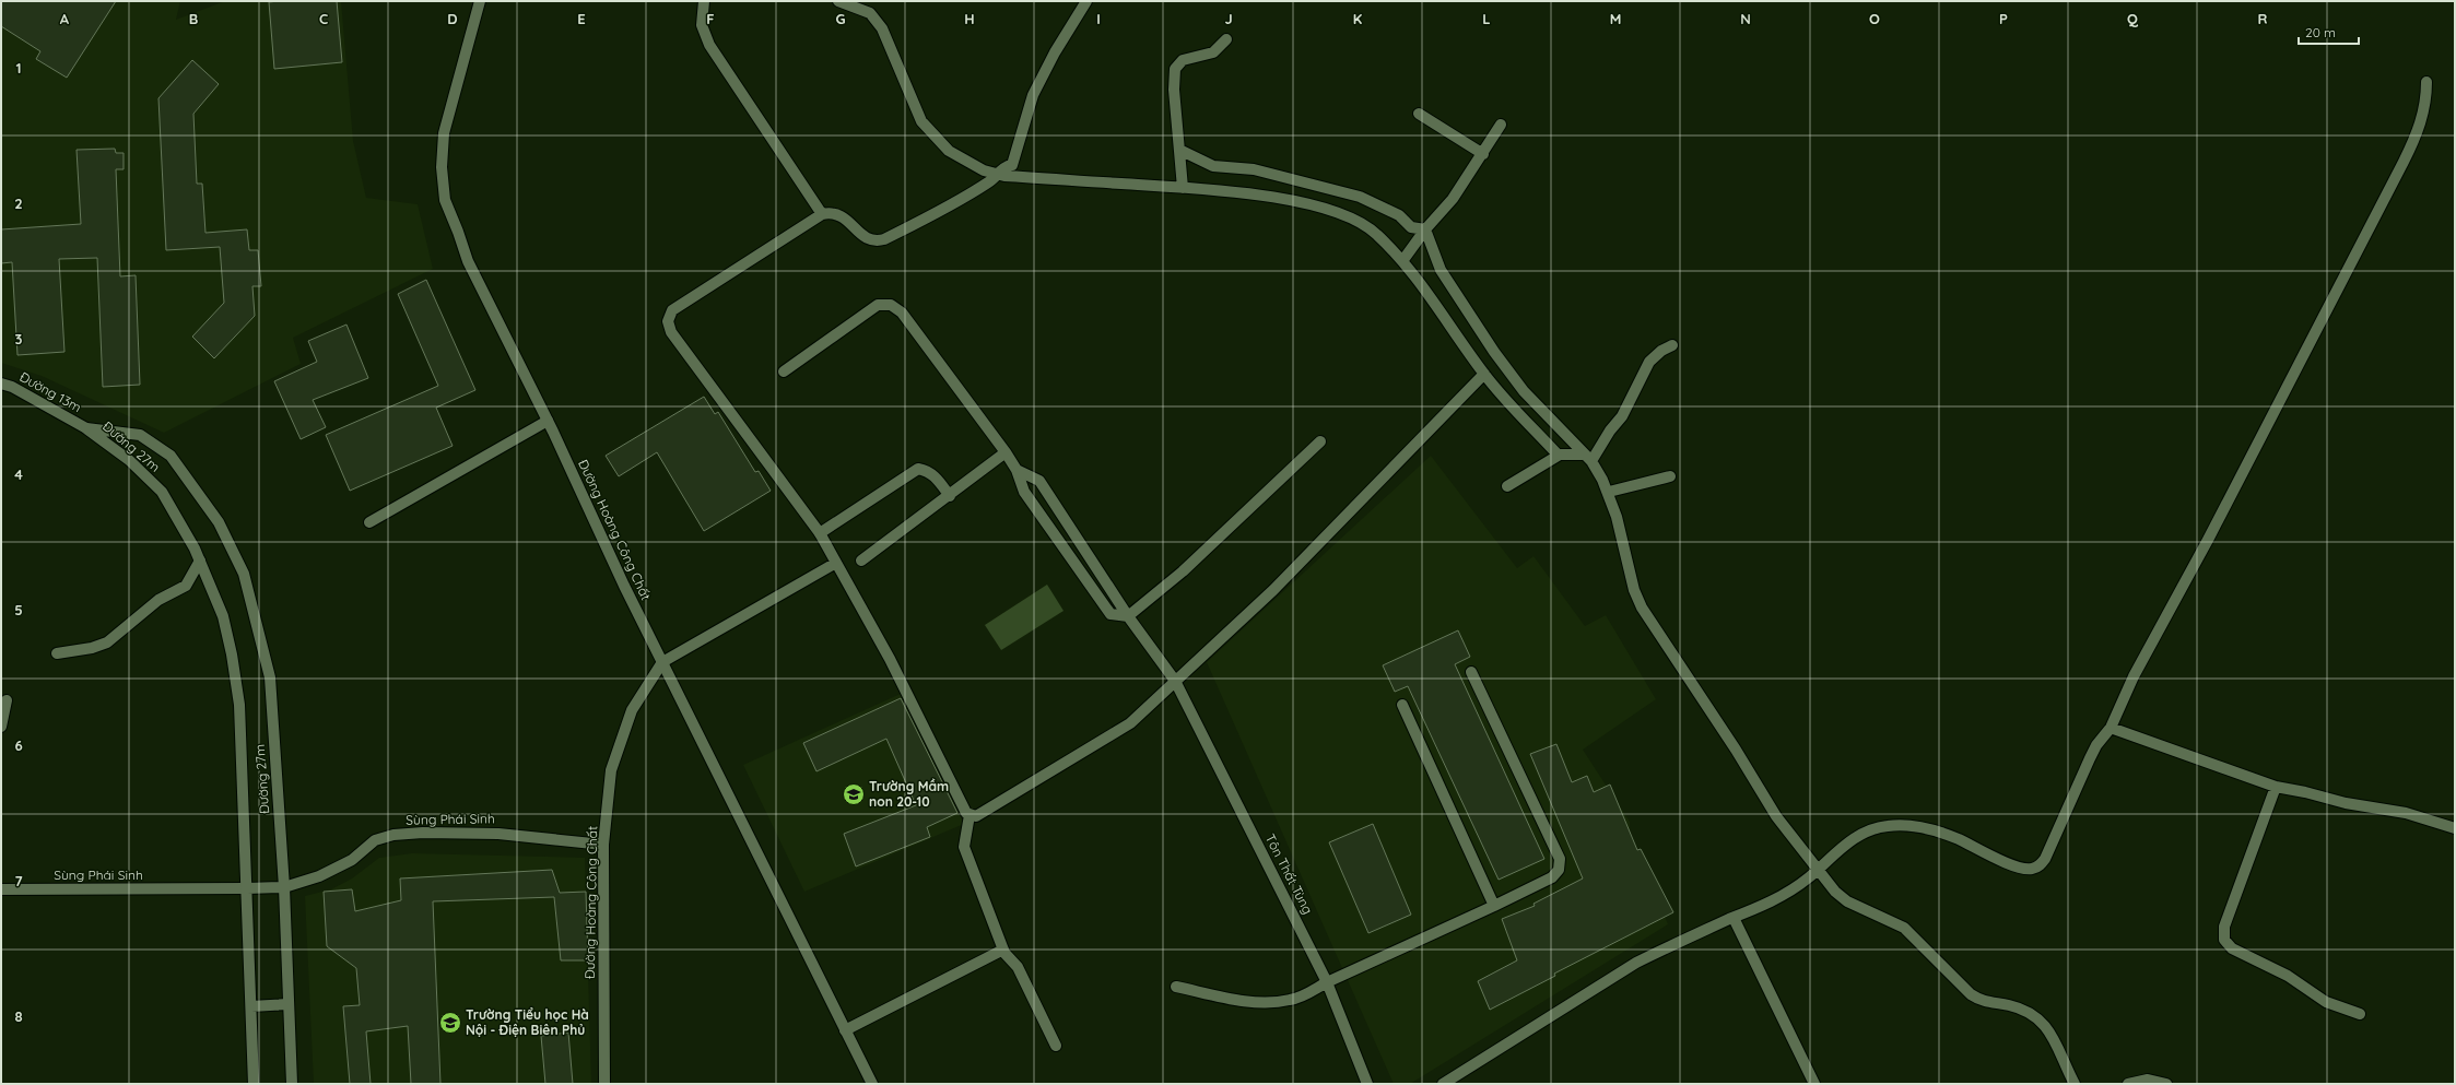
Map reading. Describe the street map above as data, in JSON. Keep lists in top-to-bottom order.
{
  "streets": {
    "street": [
      "Đường 13m",
      "Đường 27m",
      "Đường Hoàng Công Chất",
      "Sùng Phái Sinh",
      "Tôn Thất Tùng"
    ]
  },
  "crossings": [
    ["Đường 13m", "Đường 27m"],
    ["Đường 27m", "Sùng Phái Sinh"],
    ["Đường Hoàng Công Chất", "Sùng Phái Sinh"]
  ],
  "places": {
    "school or university": ["Trường Mầm non 20-10", "Trường Tiểu học Hà Nội - Điện Biên Phủ"]
  },
  "scale_bar": "20 m",
  "grid": {
    "columns": [
      "A",
      "B",
      "C",
      "D",
      "E",
      "F",
      "G",
      "H",
      "I",
      "J",
      "K",
      "L",
      "M",
      "N",
      "O",
      "P",
      "Q",
      "R"
    ],
    "rows": [
      "1",
      "2",
      "3",
      "4",
      "5",
      "6",
      "7",
      "8"
    ]
  }
}
